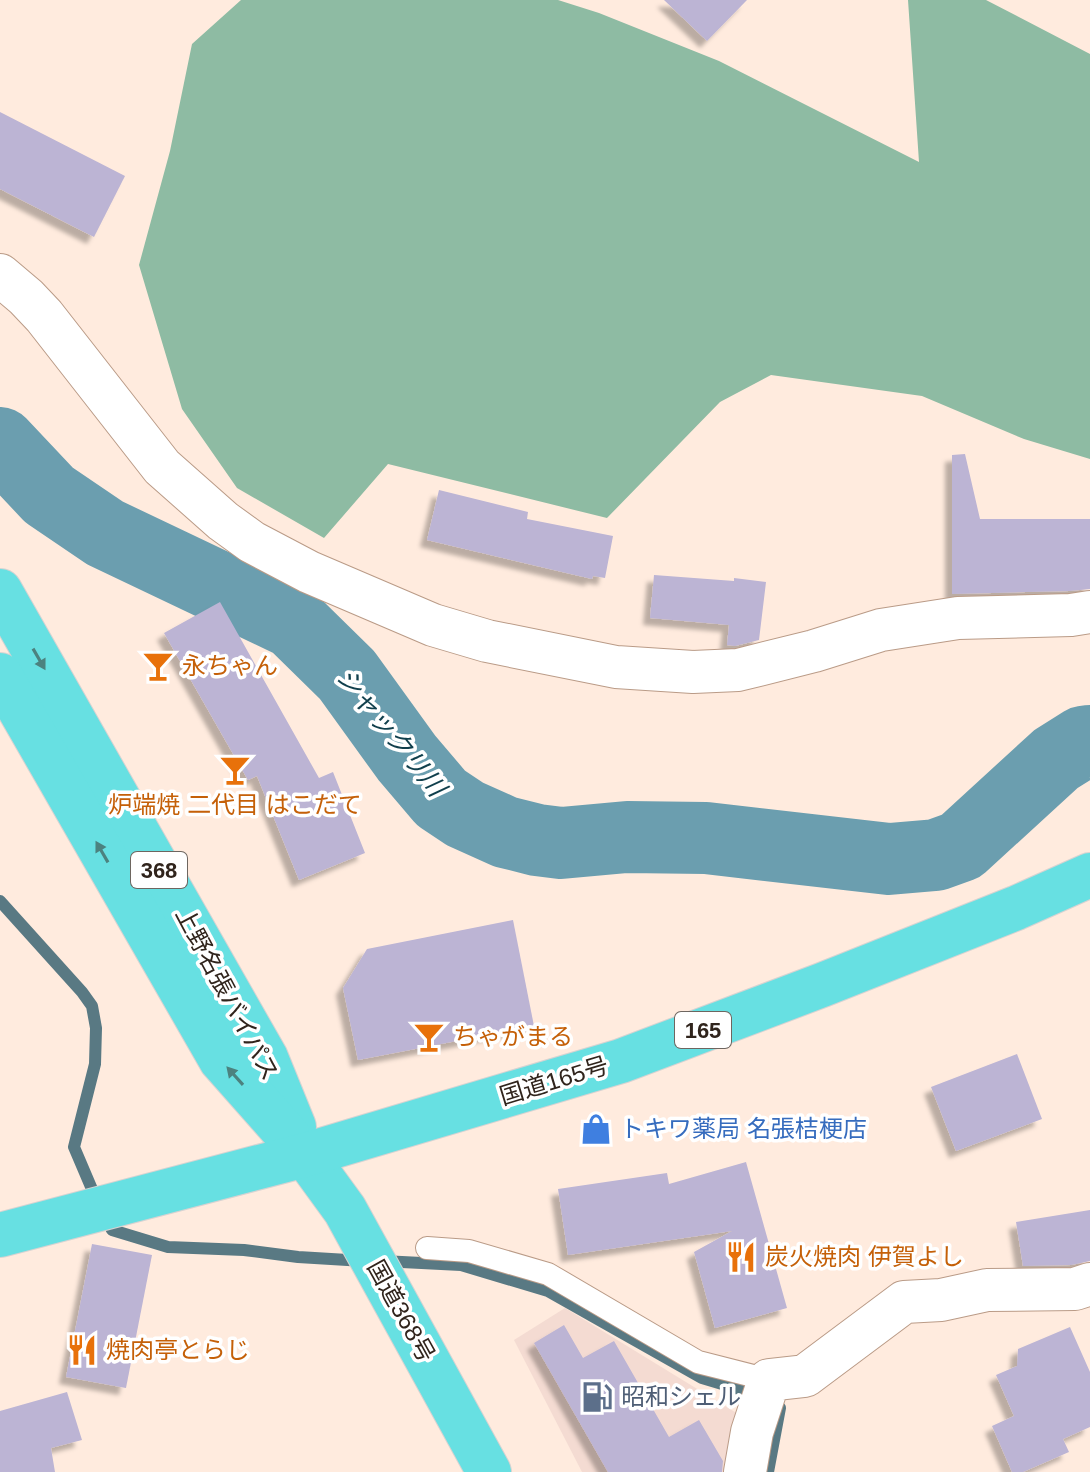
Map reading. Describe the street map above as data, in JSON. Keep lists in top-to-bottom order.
{
  "streets": {
    "highway": [
      "368",
      "上野名張バイパス",
      "165",
      "国道165号",
      "国道368号"
    ]
  },
  "crossings": [
    ["上野名張バイパス", "国道165号"],
    ["上野名張バイパス", "国道368号"],
    ["国道165号", "国道368号"]
  ],
  "water": ["シャックリ川"],
  "places": {
    "bar": ["永ちゃん", "炉端焼 二代目 はこだて", "ちゃがまる"],
    "shop": ["トキワ薬局 名張桔梗店"],
    "restaurant": ["炭火焼肉 伊賀よし", "焼肉亭とらじ"],
    "fuel station": ["昭和シェル"]
  }
}
